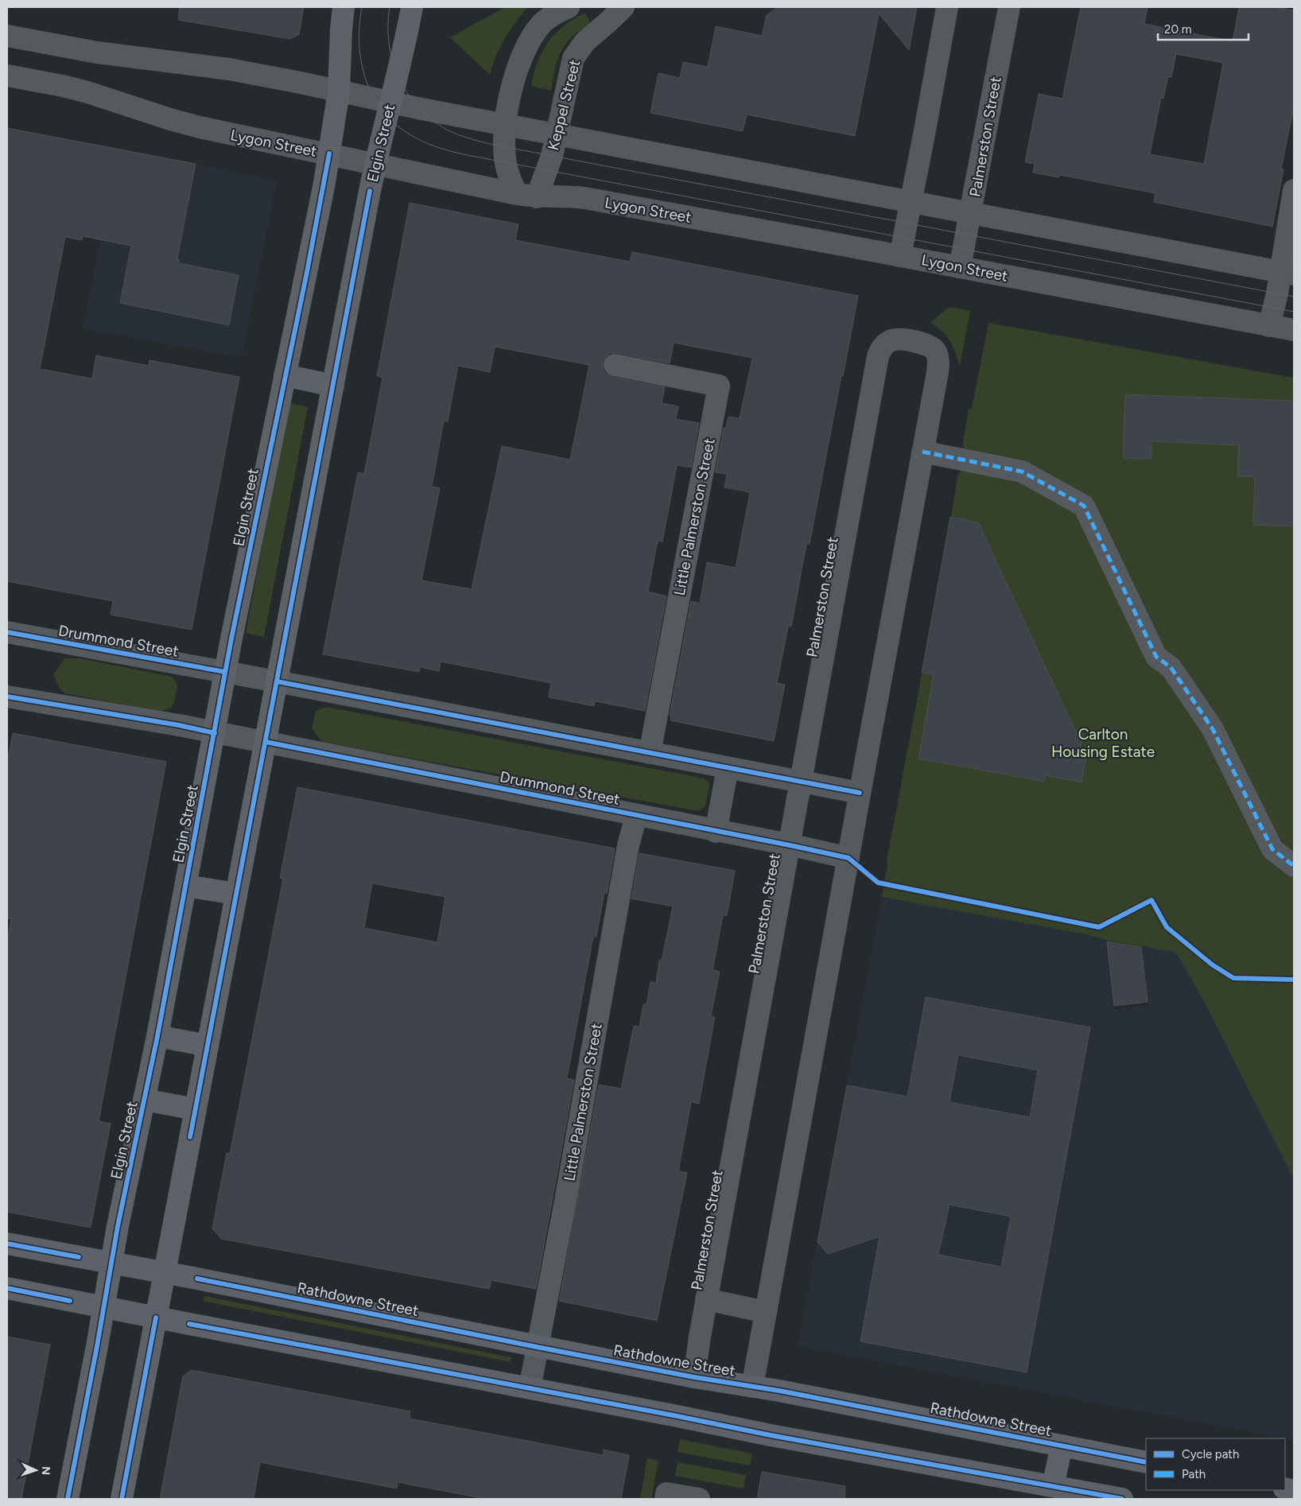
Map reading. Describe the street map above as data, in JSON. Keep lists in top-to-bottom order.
{
  "streets": {
    "main road": ["Elgin Street", "Rathdowne Street"],
    "street": [
      "Keppel Street",
      "Palmerston Street",
      "Lygon Street",
      "Little Palmerston Street",
      "Drummond Street"
    ]
  },
  "crossings": [
    ["Keppel Street", "Lygon Street"],
    ["Palmerston Street", "Lygon Street"],
    ["Palmerston Street", "Drummond Street"],
    ["Palmerston Street", "Rathdowne Street"],
    ["Lygon Street", "Elgin Street"],
    ["Elgin Street", "Drummond Street"],
    ["Elgin Street", "Rathdowne Street"],
    ["Little Palmerston Street", "Drummond Street"],
    ["Little Palmerston Street", "Rathdowne Street"]
  ],
  "parks": ["Carlton Housing Estate"],
  "legend": ["Cycle path", "Path"],
  "scale_bar": "20 m",
  "north": "right"
}
